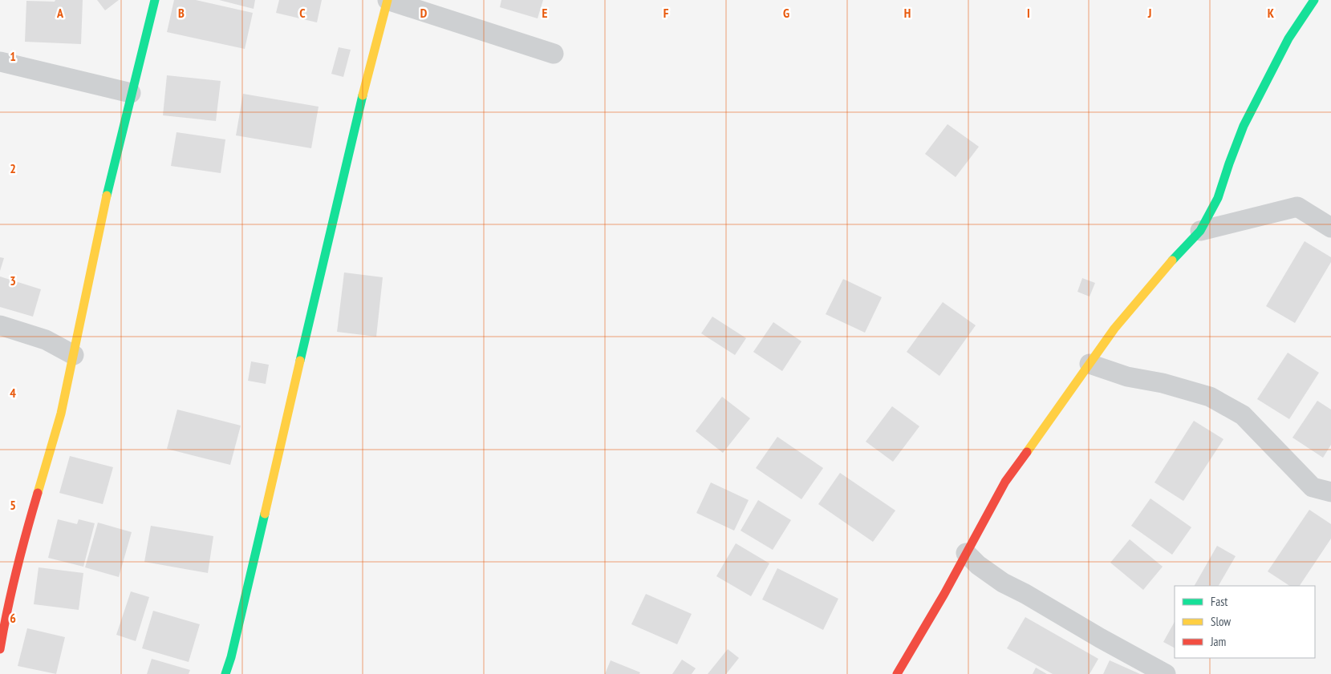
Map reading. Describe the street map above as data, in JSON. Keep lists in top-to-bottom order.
{
  "legend": ["Fast", "Slow", "Jam"],
  "grid": {
    "columns": [
      "A",
      "B",
      "C",
      "D",
      "E",
      "F",
      "G",
      "H",
      "I",
      "J",
      "K"
    ],
    "rows": [
      "1",
      "2",
      "3",
      "4",
      "5",
      "6"
    ]
  }
}
